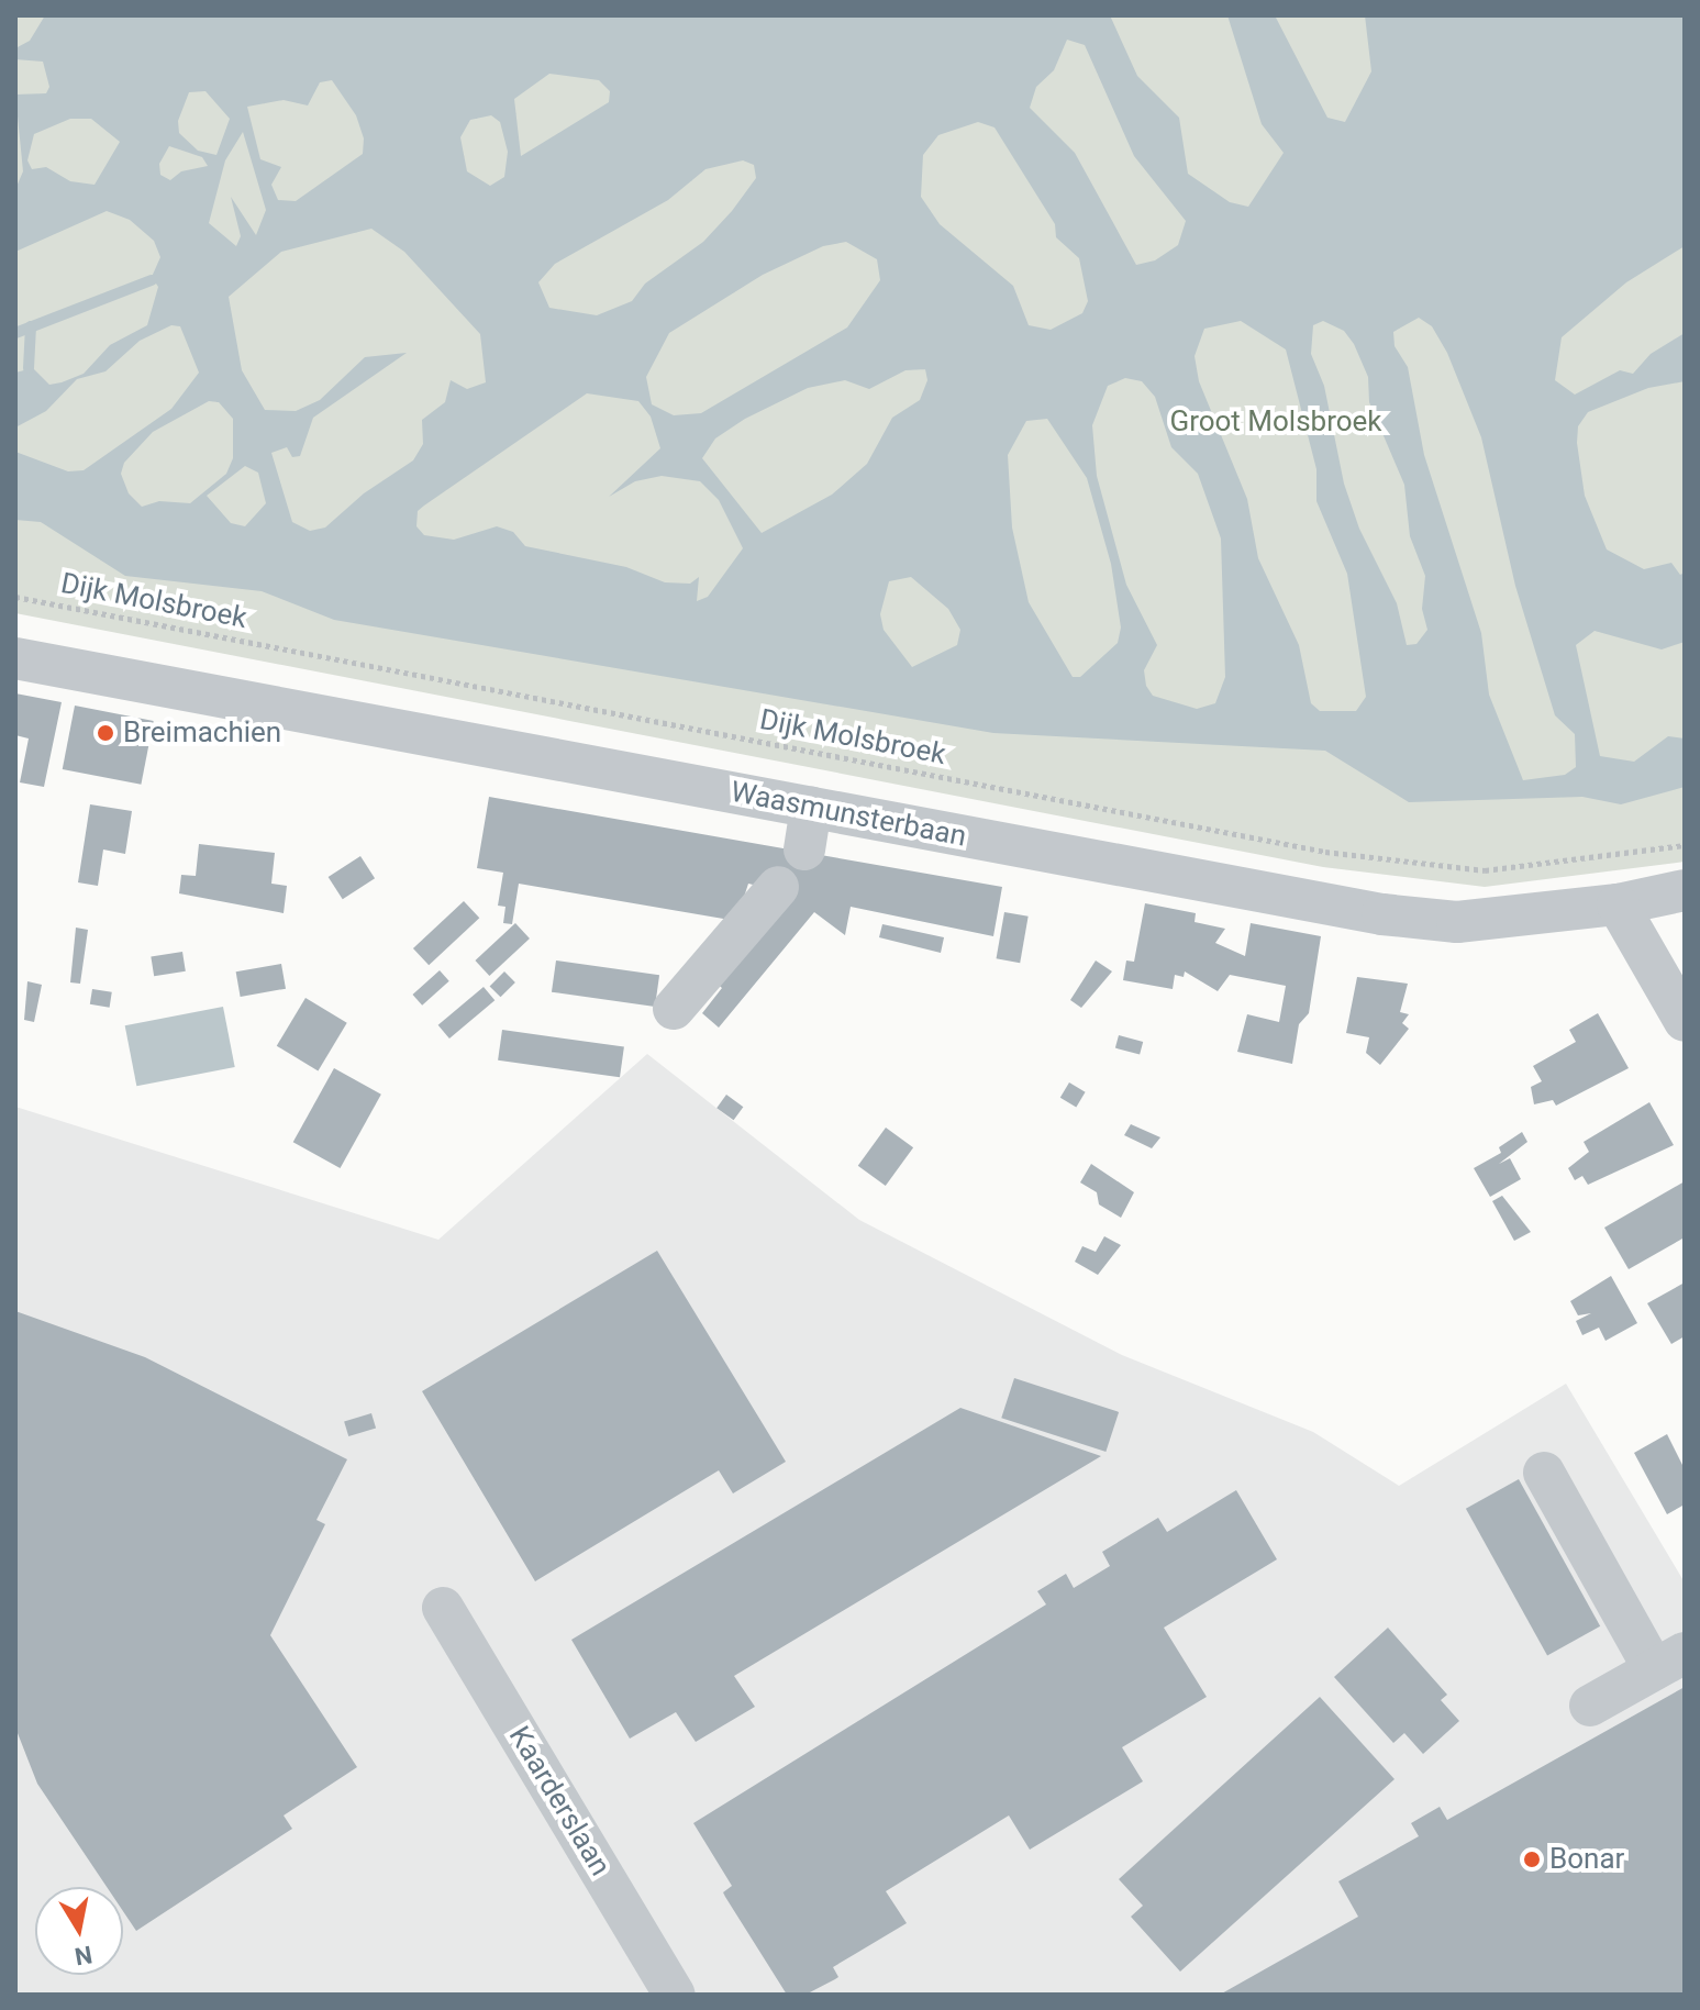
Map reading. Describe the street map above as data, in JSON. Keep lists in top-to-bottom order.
{
  "streets": {
    "street": ["Waasmunsterbaan", "Kaarderslaan"],
    "path": ["Dijk Molsbroek"]
  },
  "parks": ["Groot Molsbroek"],
  "places": ["Breimachien", "Bonar"],
  "north": "bottom"
}
